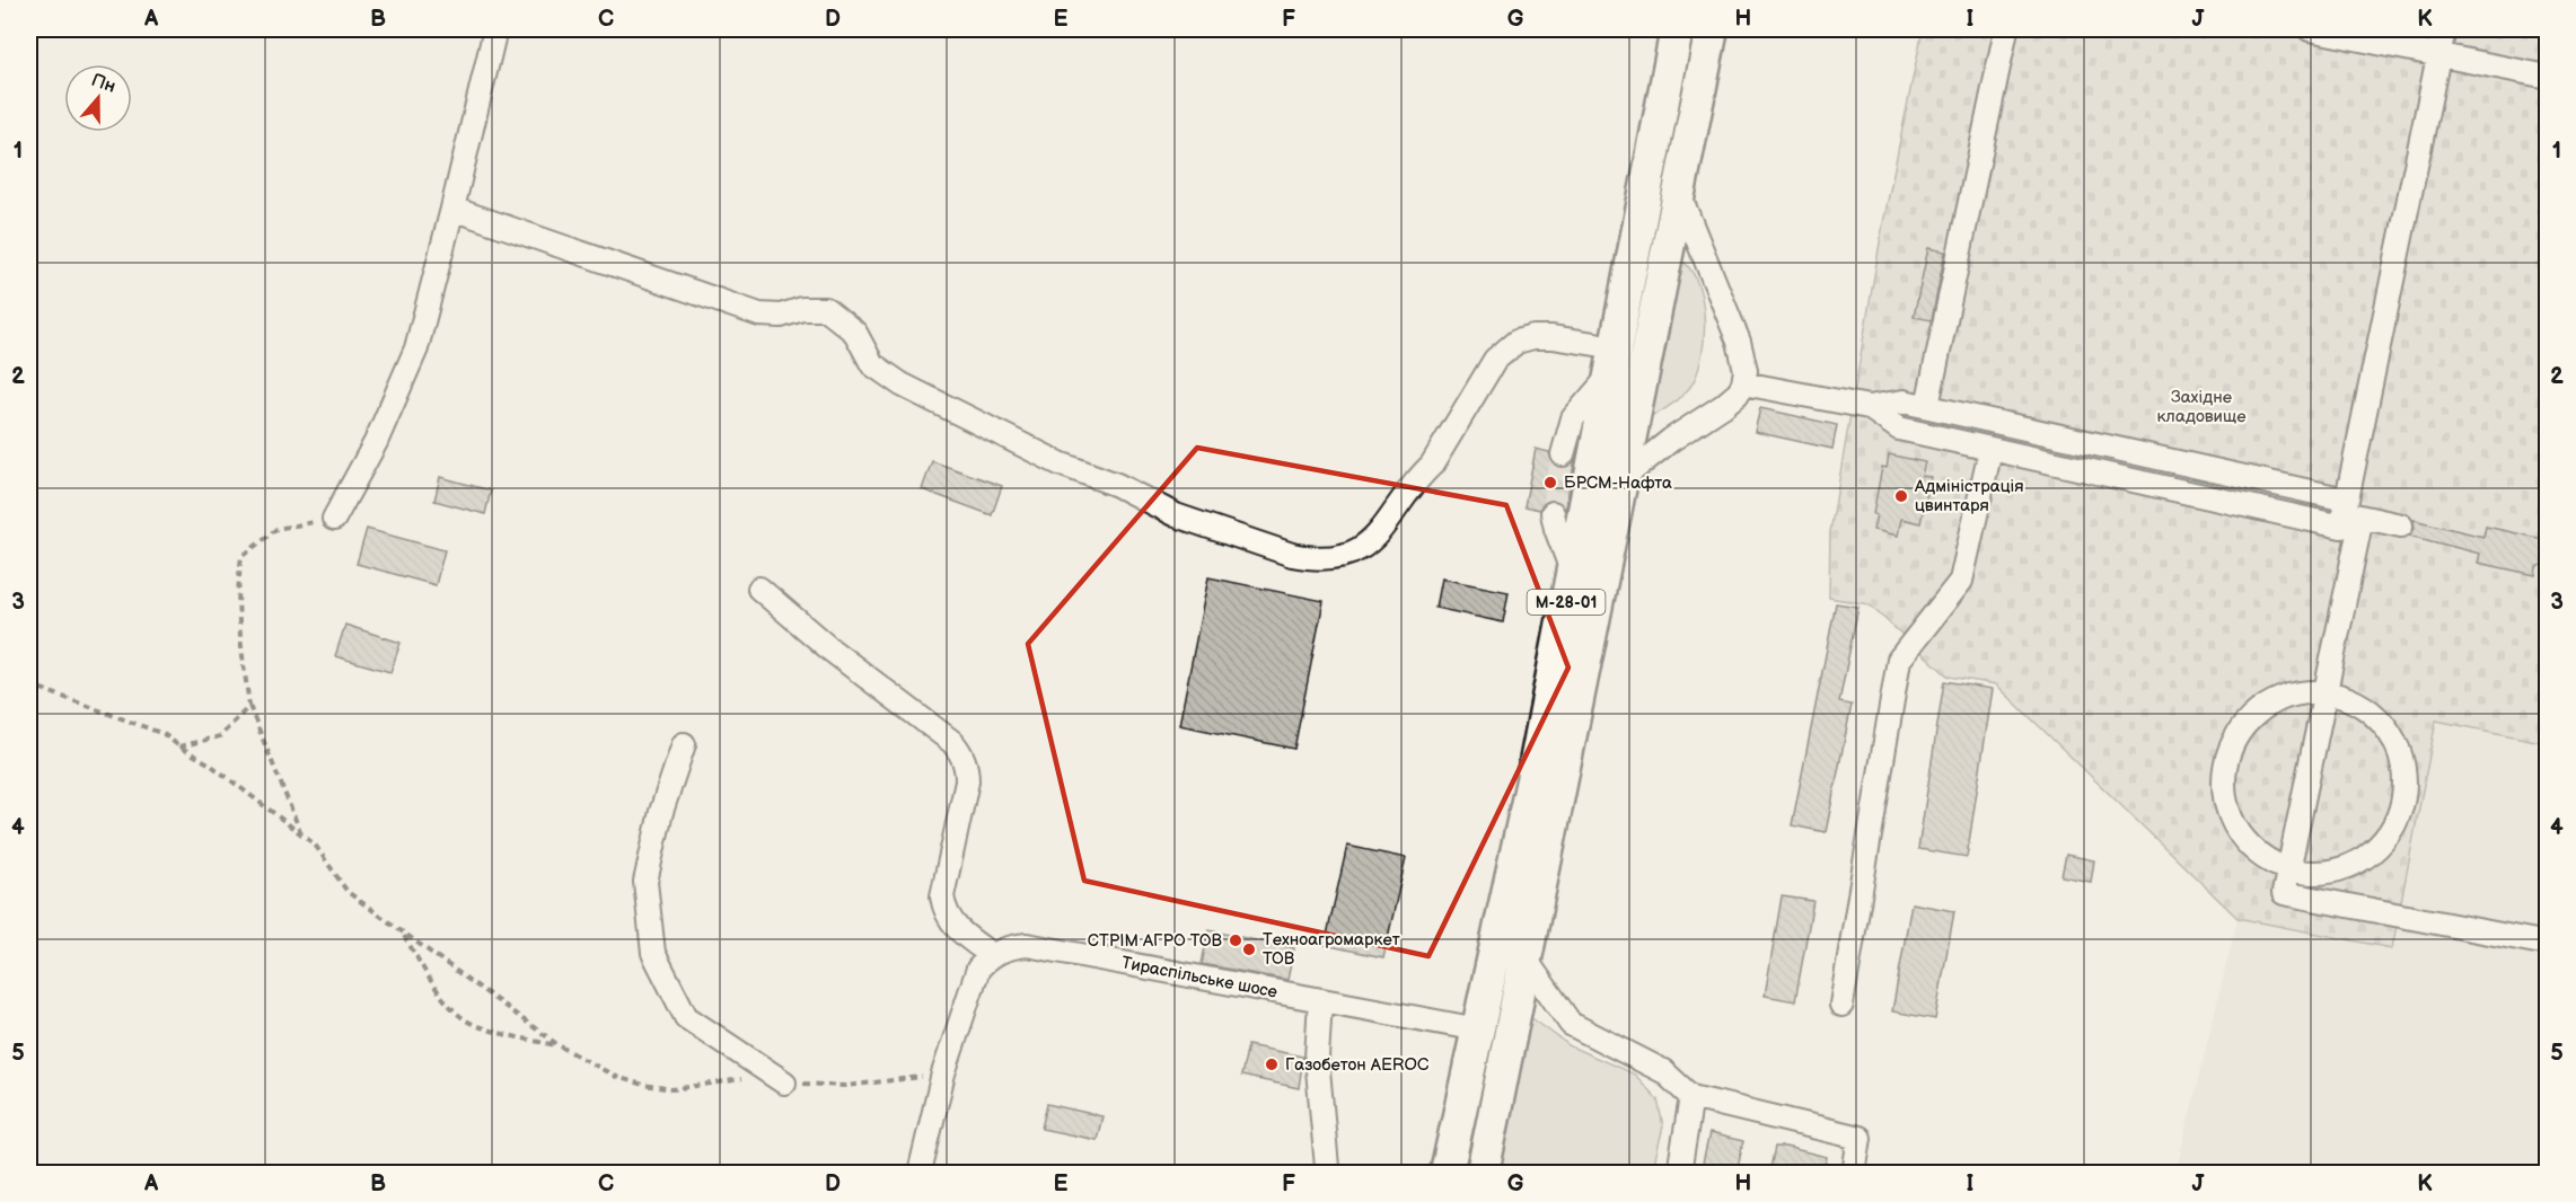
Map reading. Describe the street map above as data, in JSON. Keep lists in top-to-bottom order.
{
  "streets": {
    "highway": ["М-28-01"],
    "street": ["Тираспільське шосе"]
  },
  "crossings": [
    ["М-28-01", "Тираспільське шосе"]
  ],
  "parks": ["Західне кладовище"],
  "places": [
    "БРСМ-Нафта",
    "Адміністрація цвинтаря",
    "СТРІМ АГРО ТОВ",
    "Техноагромаркет ТОВ",
    "Газобетон AEROC"
  ],
  "north": "top",
  "grid": {
    "columns": [
      "A",
      "B",
      "C",
      "D",
      "E",
      "F",
      "G",
      "H",
      "I",
      "J",
      "K"
    ],
    "rows": [
      "1",
      "2",
      "3",
      "4",
      "5"
    ]
  }
}
